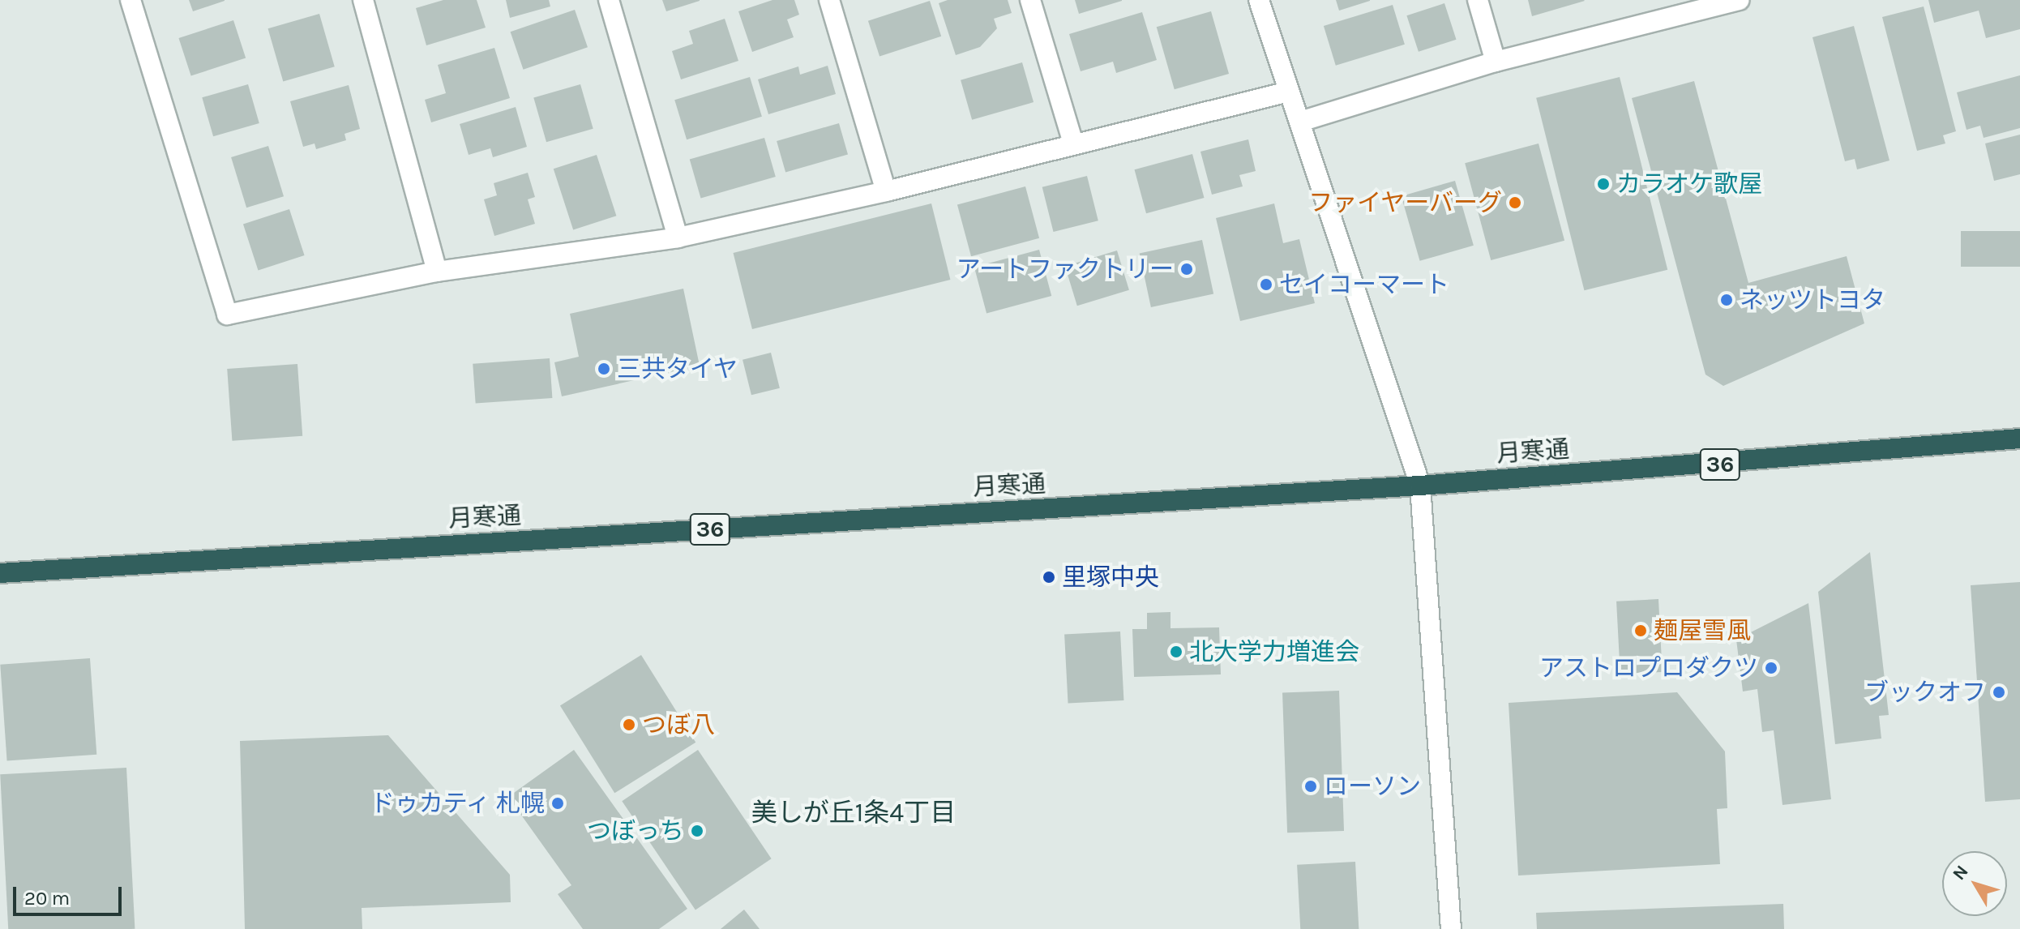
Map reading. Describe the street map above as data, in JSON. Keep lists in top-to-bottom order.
{
  "streets": {
    "highway": ["月寒通", "36"]
  },
  "districts": ["美しが丘1条4丁目"],
  "places": [
    "カラオケ歌屋",
    "ファイヤーバーグ",
    "アートファクトリー",
    "セイコーマート",
    "ネッツトヨタ",
    "三共タイヤ",
    "里塚中央",
    "麺屋雪風",
    "北大学力増進会",
    "アストロプロダクツ",
    "ブックオフ",
    "つぼ八",
    "ローソン",
    "ドゥカティ 札幌",
    "つぼっち"
  ],
  "scale_bar": "20 m",
  "north": "top left"
}
